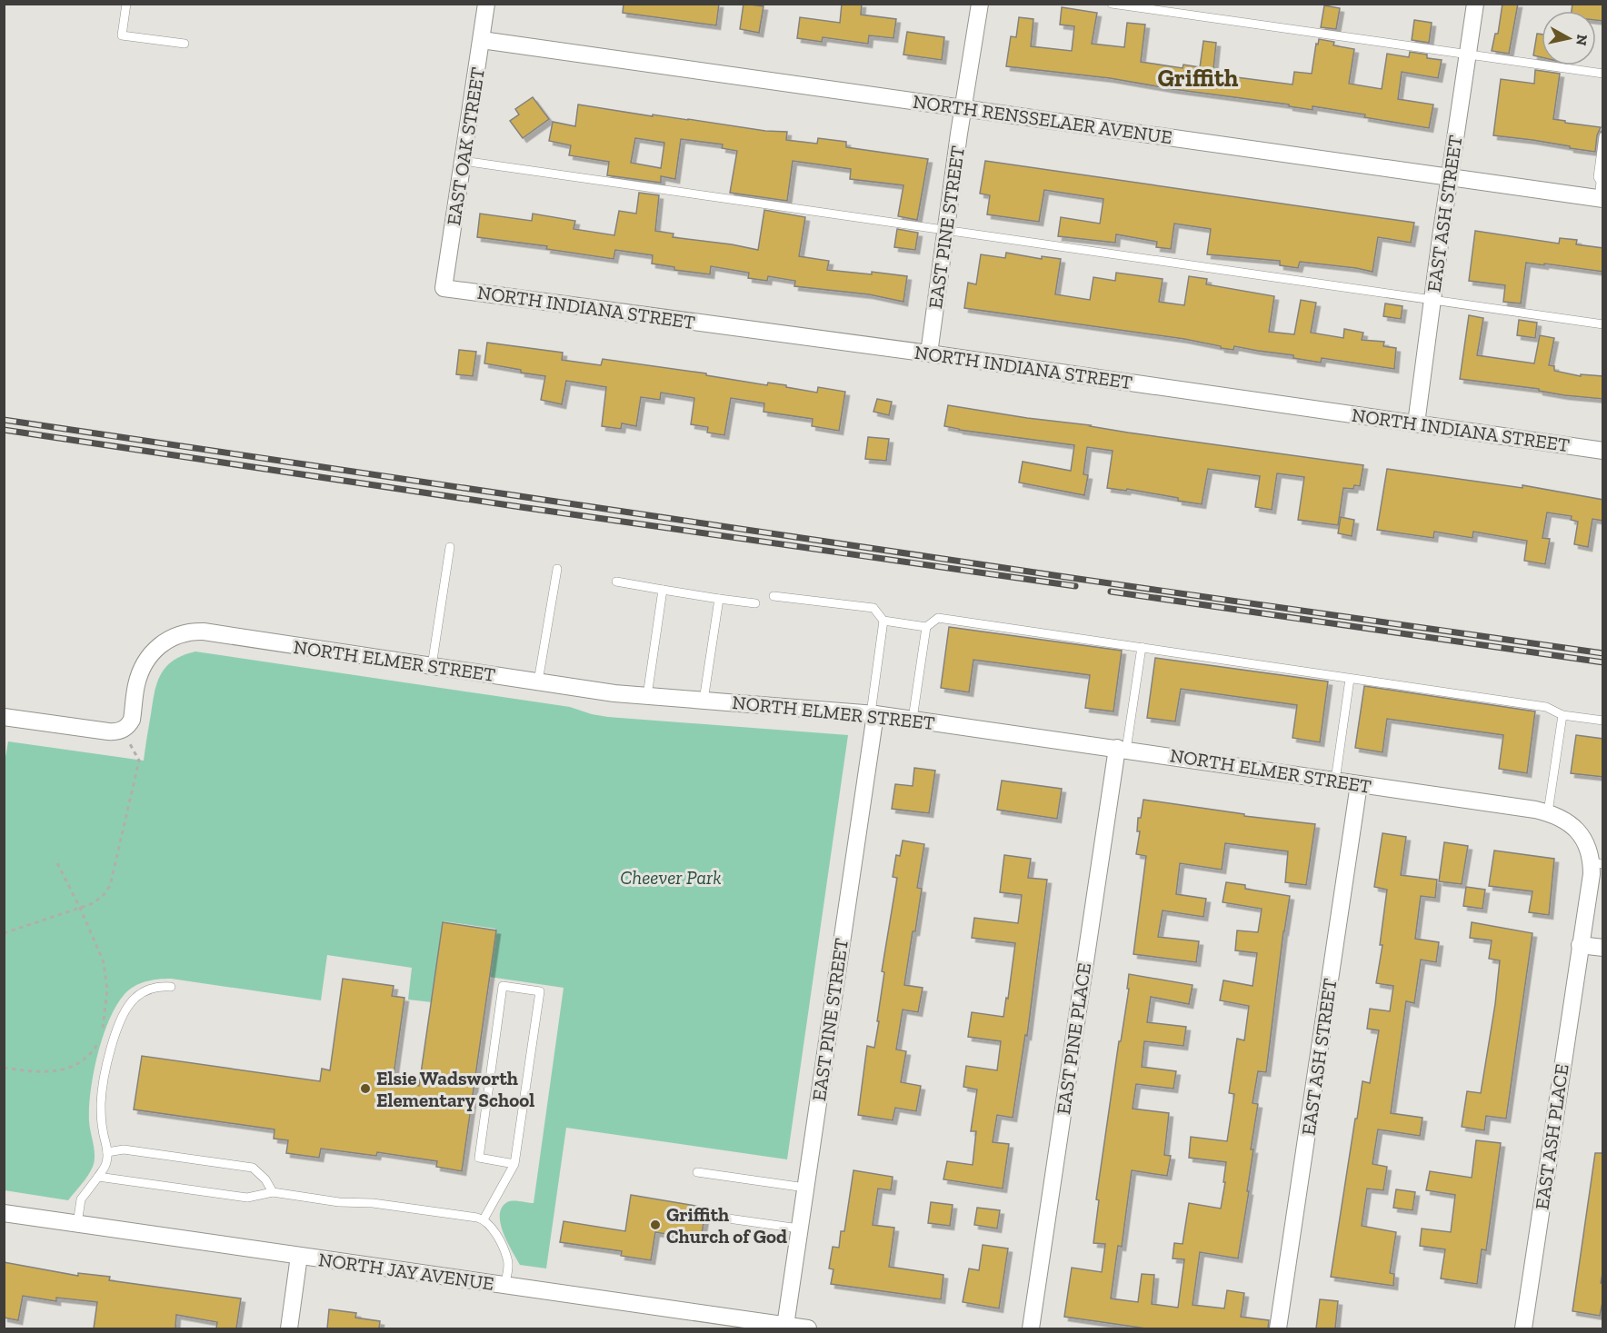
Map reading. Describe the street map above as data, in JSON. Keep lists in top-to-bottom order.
{
  "streets": {
    "street": [
      "NORTH RENSSELAER AVENUE",
      "EAST OAK STREET",
      "EAST ASH STREET",
      "EAST PINE STREET",
      "NORTH INDIANA STREET",
      "NORTH ELMER STREET",
      "EAST PINE PLACE",
      "EAST ASH PLACE",
      "NORTH JAY AVENUE"
    ]
  },
  "crossings": [
    ["NORTH RENSSELAER AVENUE", "EAST OAK STREET"],
    ["NORTH RENSSELAER AVENUE", "EAST ASH STREET"],
    ["NORTH RENSSELAER AVENUE", "EAST PINE STREET"],
    ["EAST OAK STREET", "NORTH INDIANA STREET"],
    ["EAST ASH STREET", "NORTH INDIANA STREET"],
    ["EAST ASH STREET", "NORTH ELMER STREET"],
    ["EAST PINE STREET", "NORTH INDIANA STREET"],
    ["EAST PINE STREET", "NORTH ELMER STREET"],
    ["EAST PINE STREET", "NORTH JAY AVENUE"],
    ["NORTH ELMER STREET", "EAST PINE PLACE"],
    ["NORTH ELMER STREET", "EAST ASH PLACE"]
  ],
  "districts": ["Griffith"],
  "parks": ["Cheever Park"],
  "places": ["Elsie Wadsworth Elementary School", "Griffith Church of God"],
  "north": "right"
}
